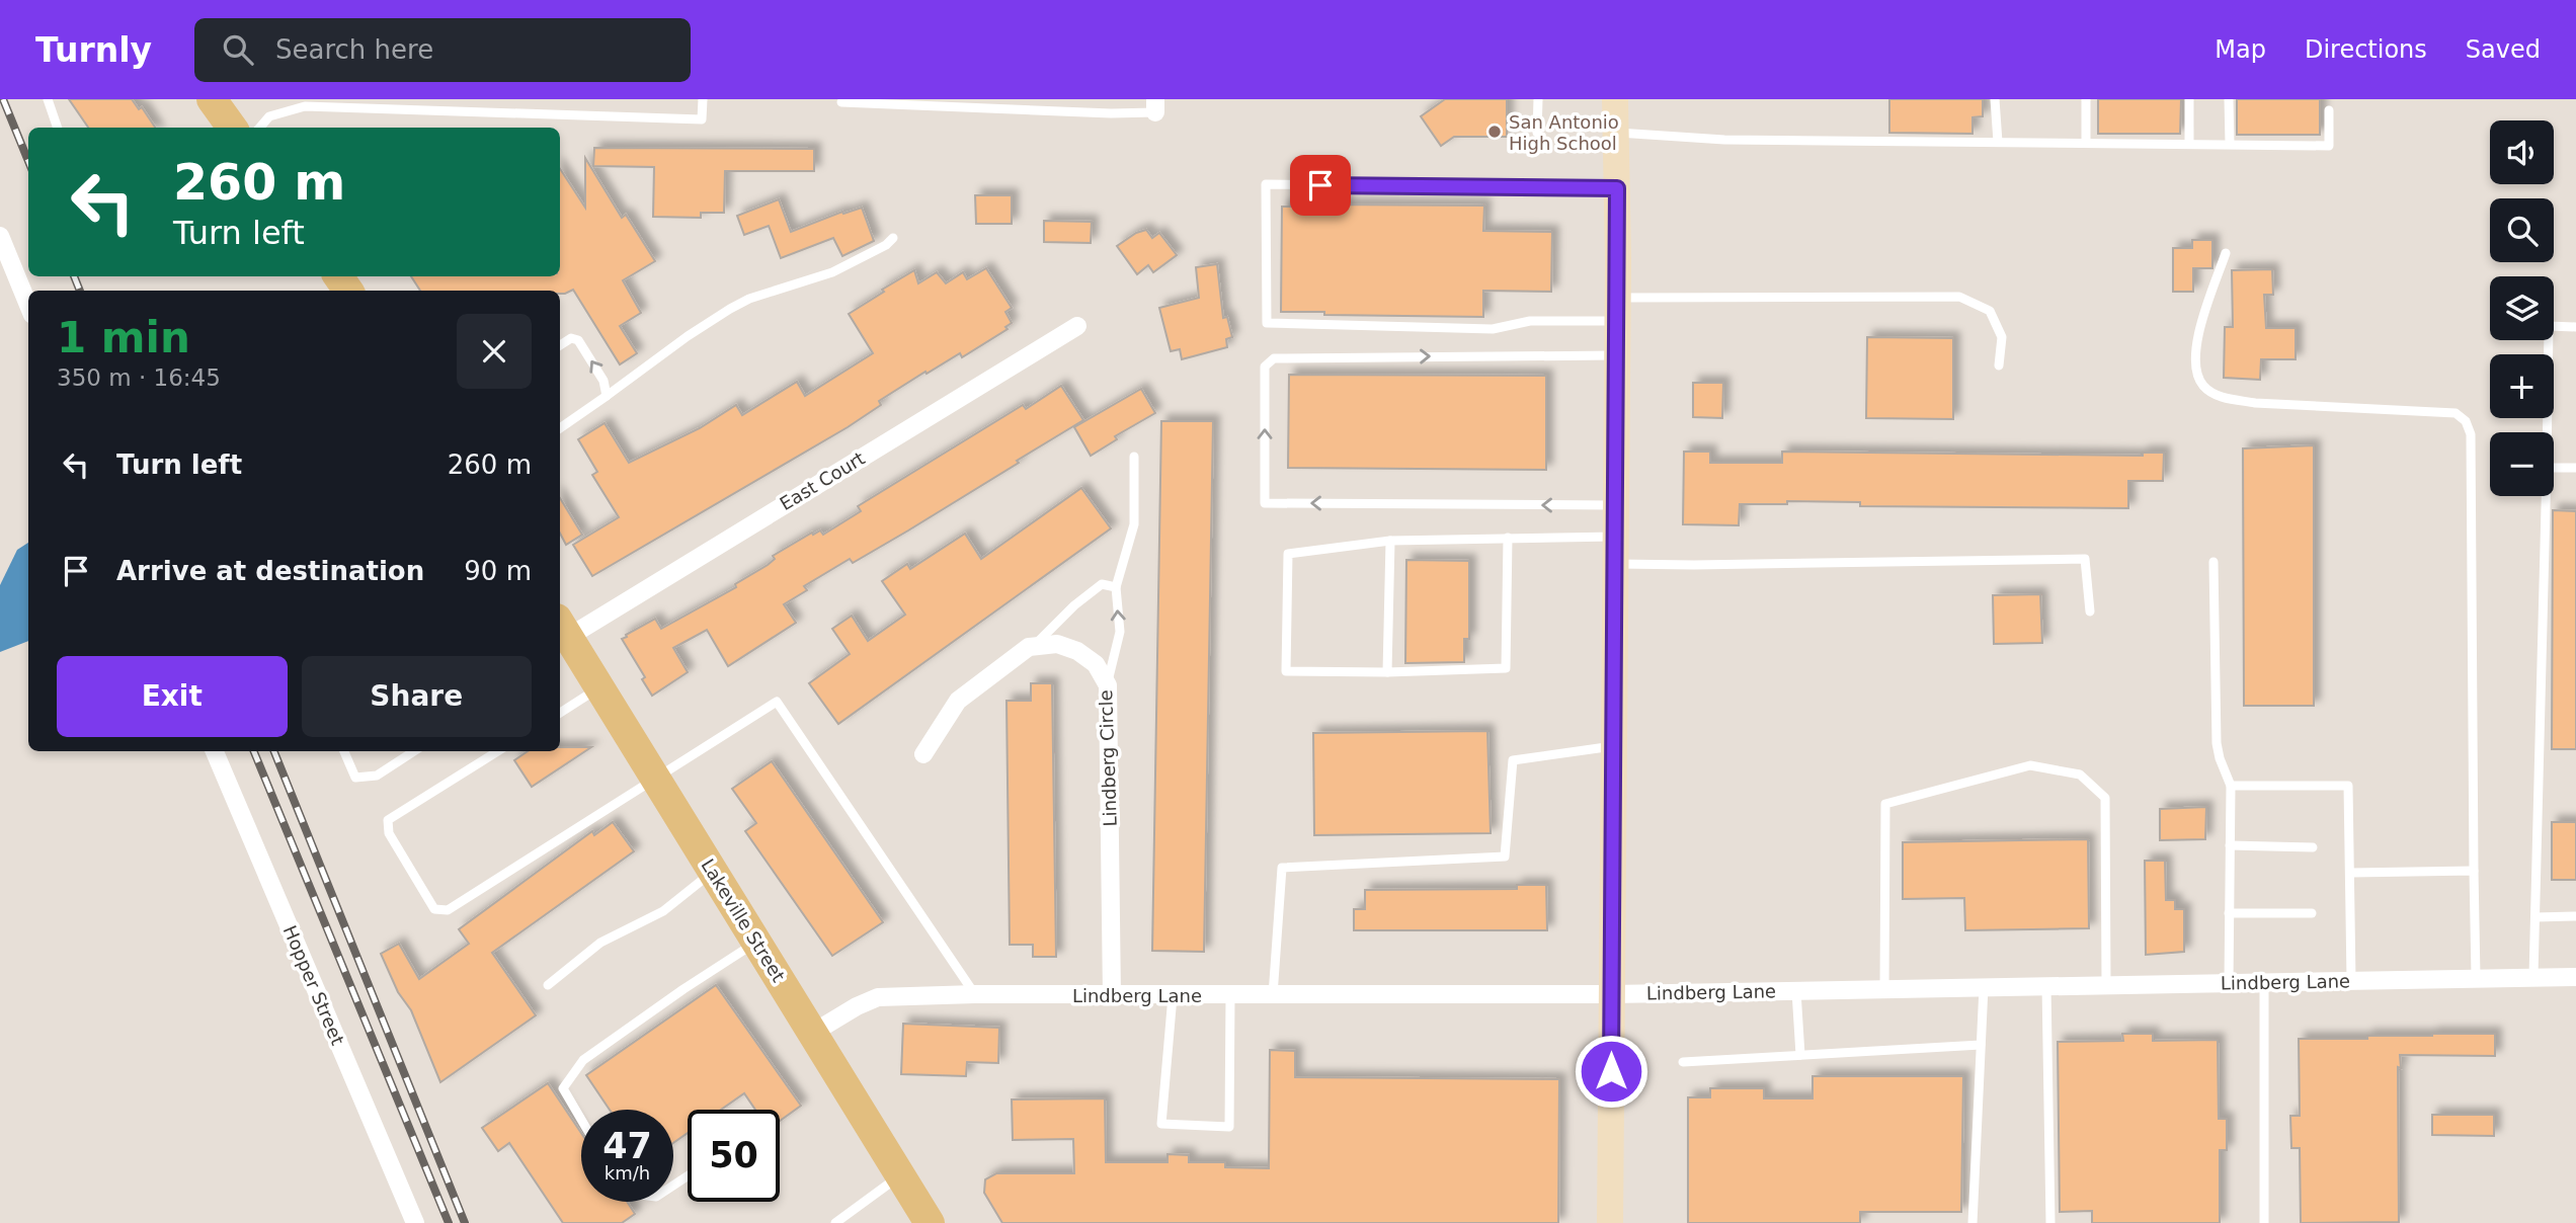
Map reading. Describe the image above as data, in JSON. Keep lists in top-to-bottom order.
{
  "streets": {
    "main road": ["Lakeville Street"],
    "street": [
      "East Court",
      "Lindberg Circle",
      "Lindberg Lane",
      "Hopper Street"
    ]
  },
  "crossings": [
    ["East Court", "Lakeville Street"],
    ["Lindberg Circle", "Lindberg Lane"],
    ["Lakeville Street", "Lindberg Lane"]
  ],
  "places": ["San Antonio High School"],
  "page": {
    "header": "Turnly",
    "search": "Search here",
    "nav": ["Map", "Directions", "Saved"],
    "map_buttons": ["+", "−"],
    "turn": ["260 m", "Turn left"],
    "heading": ["1 min", "350 m · 16:45"],
    "list": [
      {
        "name": "Turn left",
        "value": "260 m"
      },
      {
        "name": "Arrive at destination",
        "value": "90 m"
      }
    ],
    "buttons": ["Exit", "Share"],
    "speed": "47 km/h",
    "limit": "50"
  }
}
